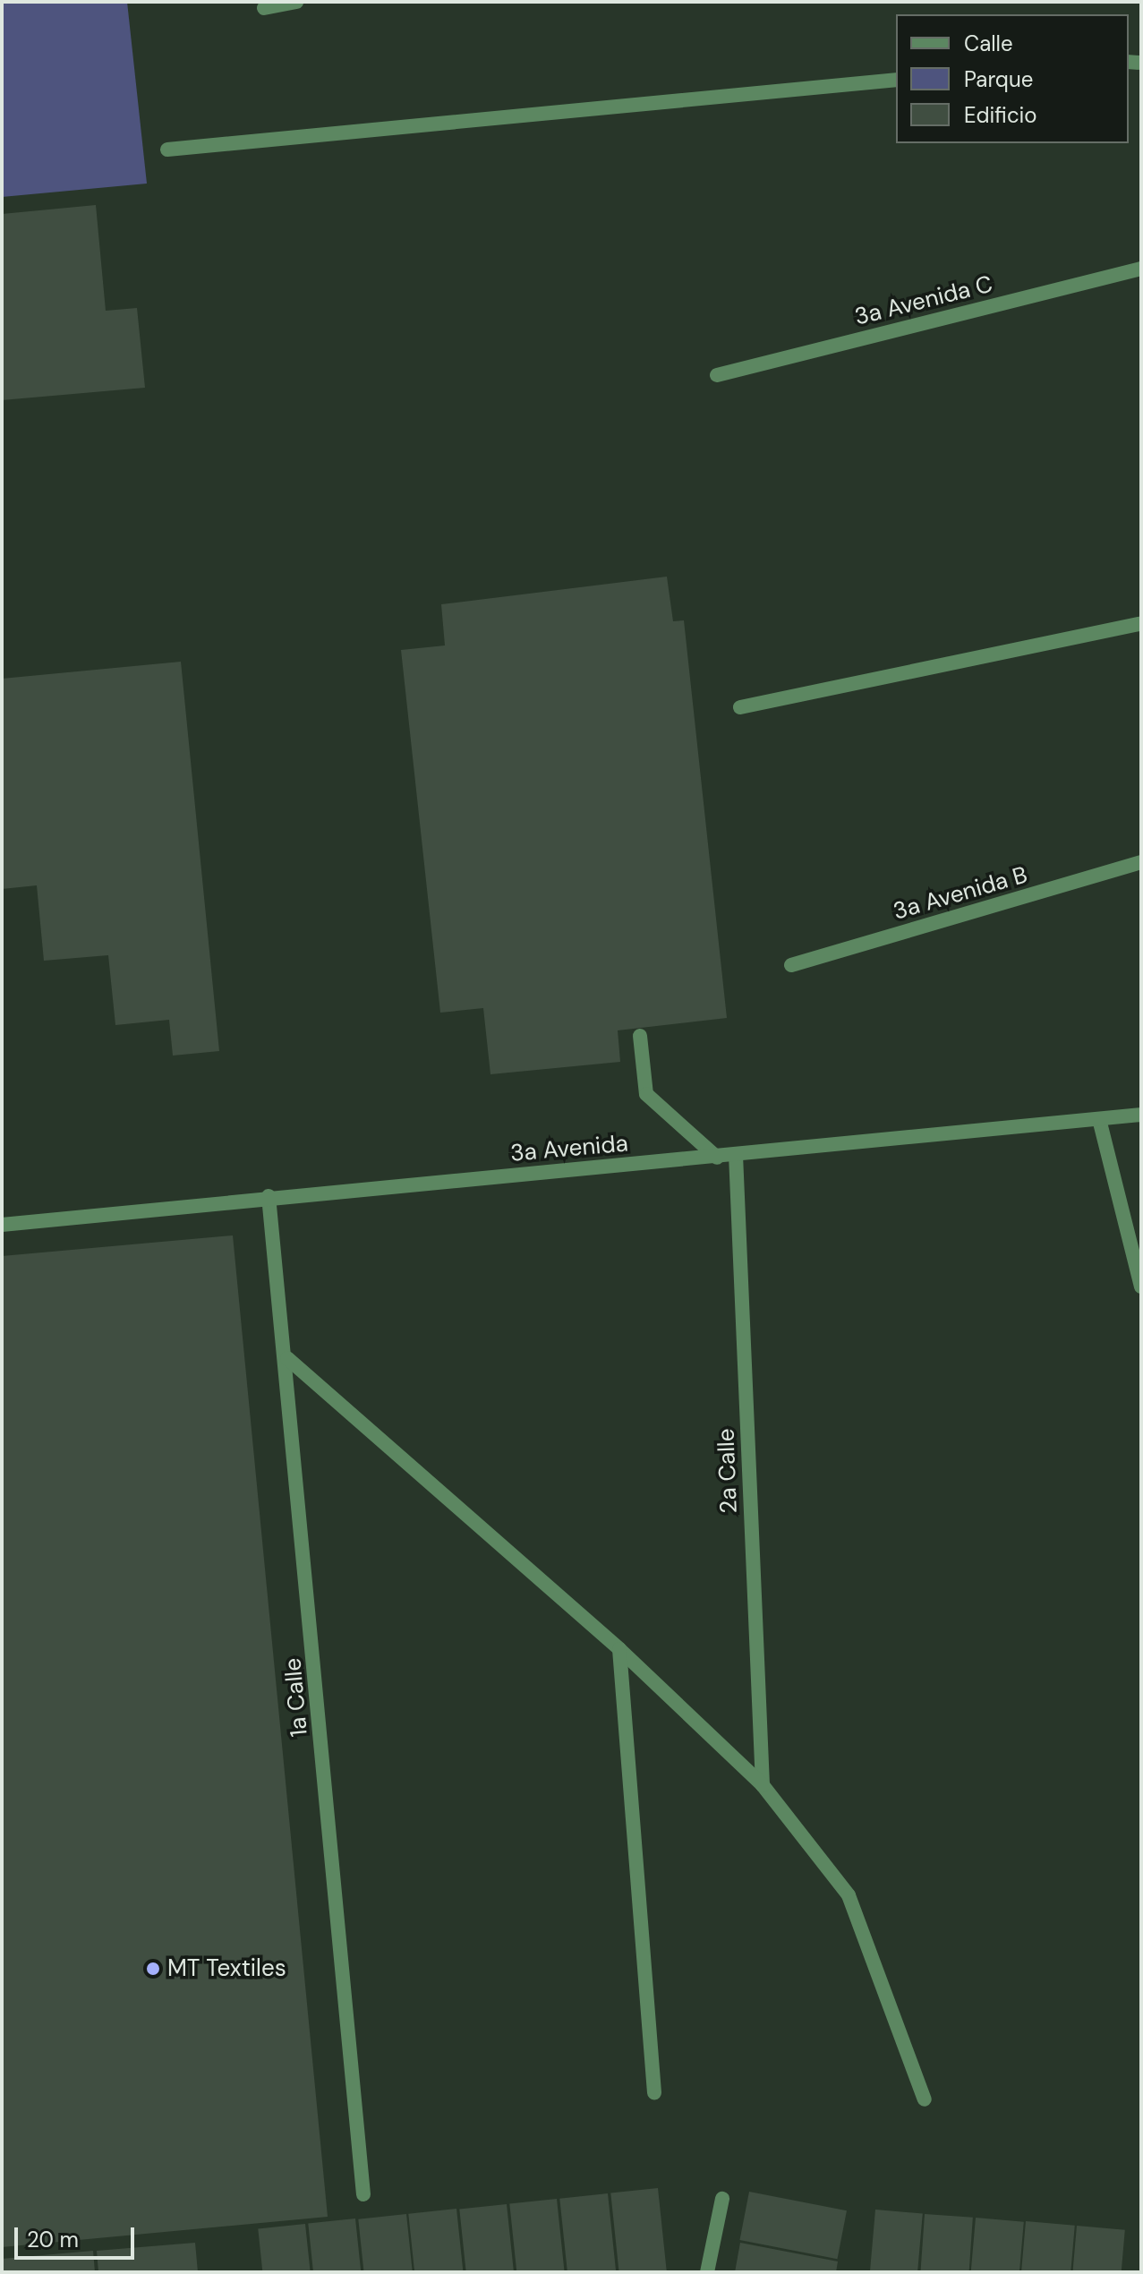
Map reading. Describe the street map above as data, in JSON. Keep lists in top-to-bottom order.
{
  "streets": {
    "street": [
      "3a Avenida C",
      "3a Avenida B",
      "3a Avenida",
      "2a Calle",
      "1a Calle"
    ]
  },
  "crossings": [
    ["3a Avenida", "2a Calle"],
    ["3a Avenida", "1a Calle"]
  ],
  "places": ["MT Textiles"],
  "legend": ["Calle", "Parque", "Edificio"],
  "scale_bar": "20 m"
}
